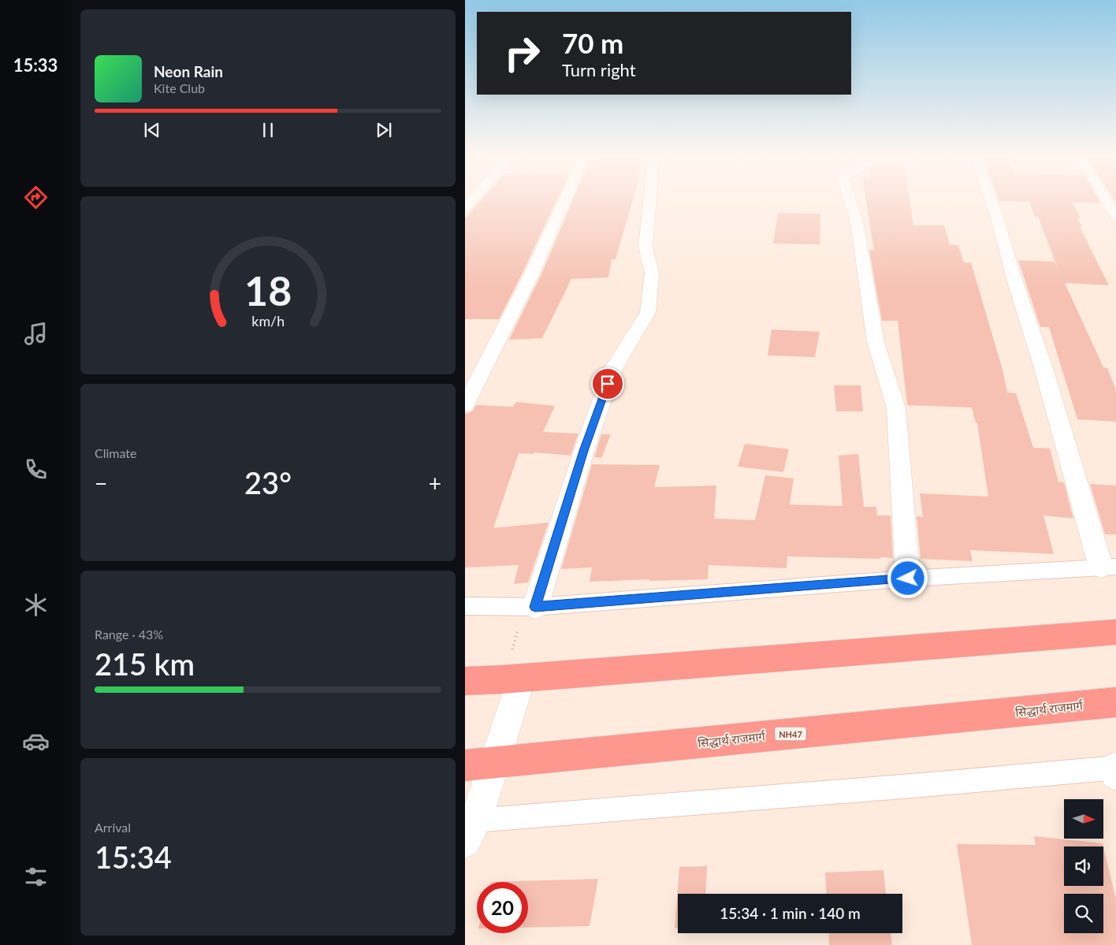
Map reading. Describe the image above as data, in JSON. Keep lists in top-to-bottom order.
{
  "streets": {
    "highway": ["सिद्धार्थ राजमार्ग", "NH47"]
  },
  "north": "right",
  "page": {
    "tabs": "15:33",
    "turn": ["70 m", "Turn right"],
    "song": ["Neon Rain", "Kite Club"],
    "tile": [
      "Climate",
      ["Range · 43%", "215 km"],
      ["Arrival", "15:34"]
    ],
    "heat": ["−", "23°", "+"],
    "limit": "20",
    "trip": "15:34 · 1 min · 140 m",
    "gauge": ["18", "km/h"]
  }
}
